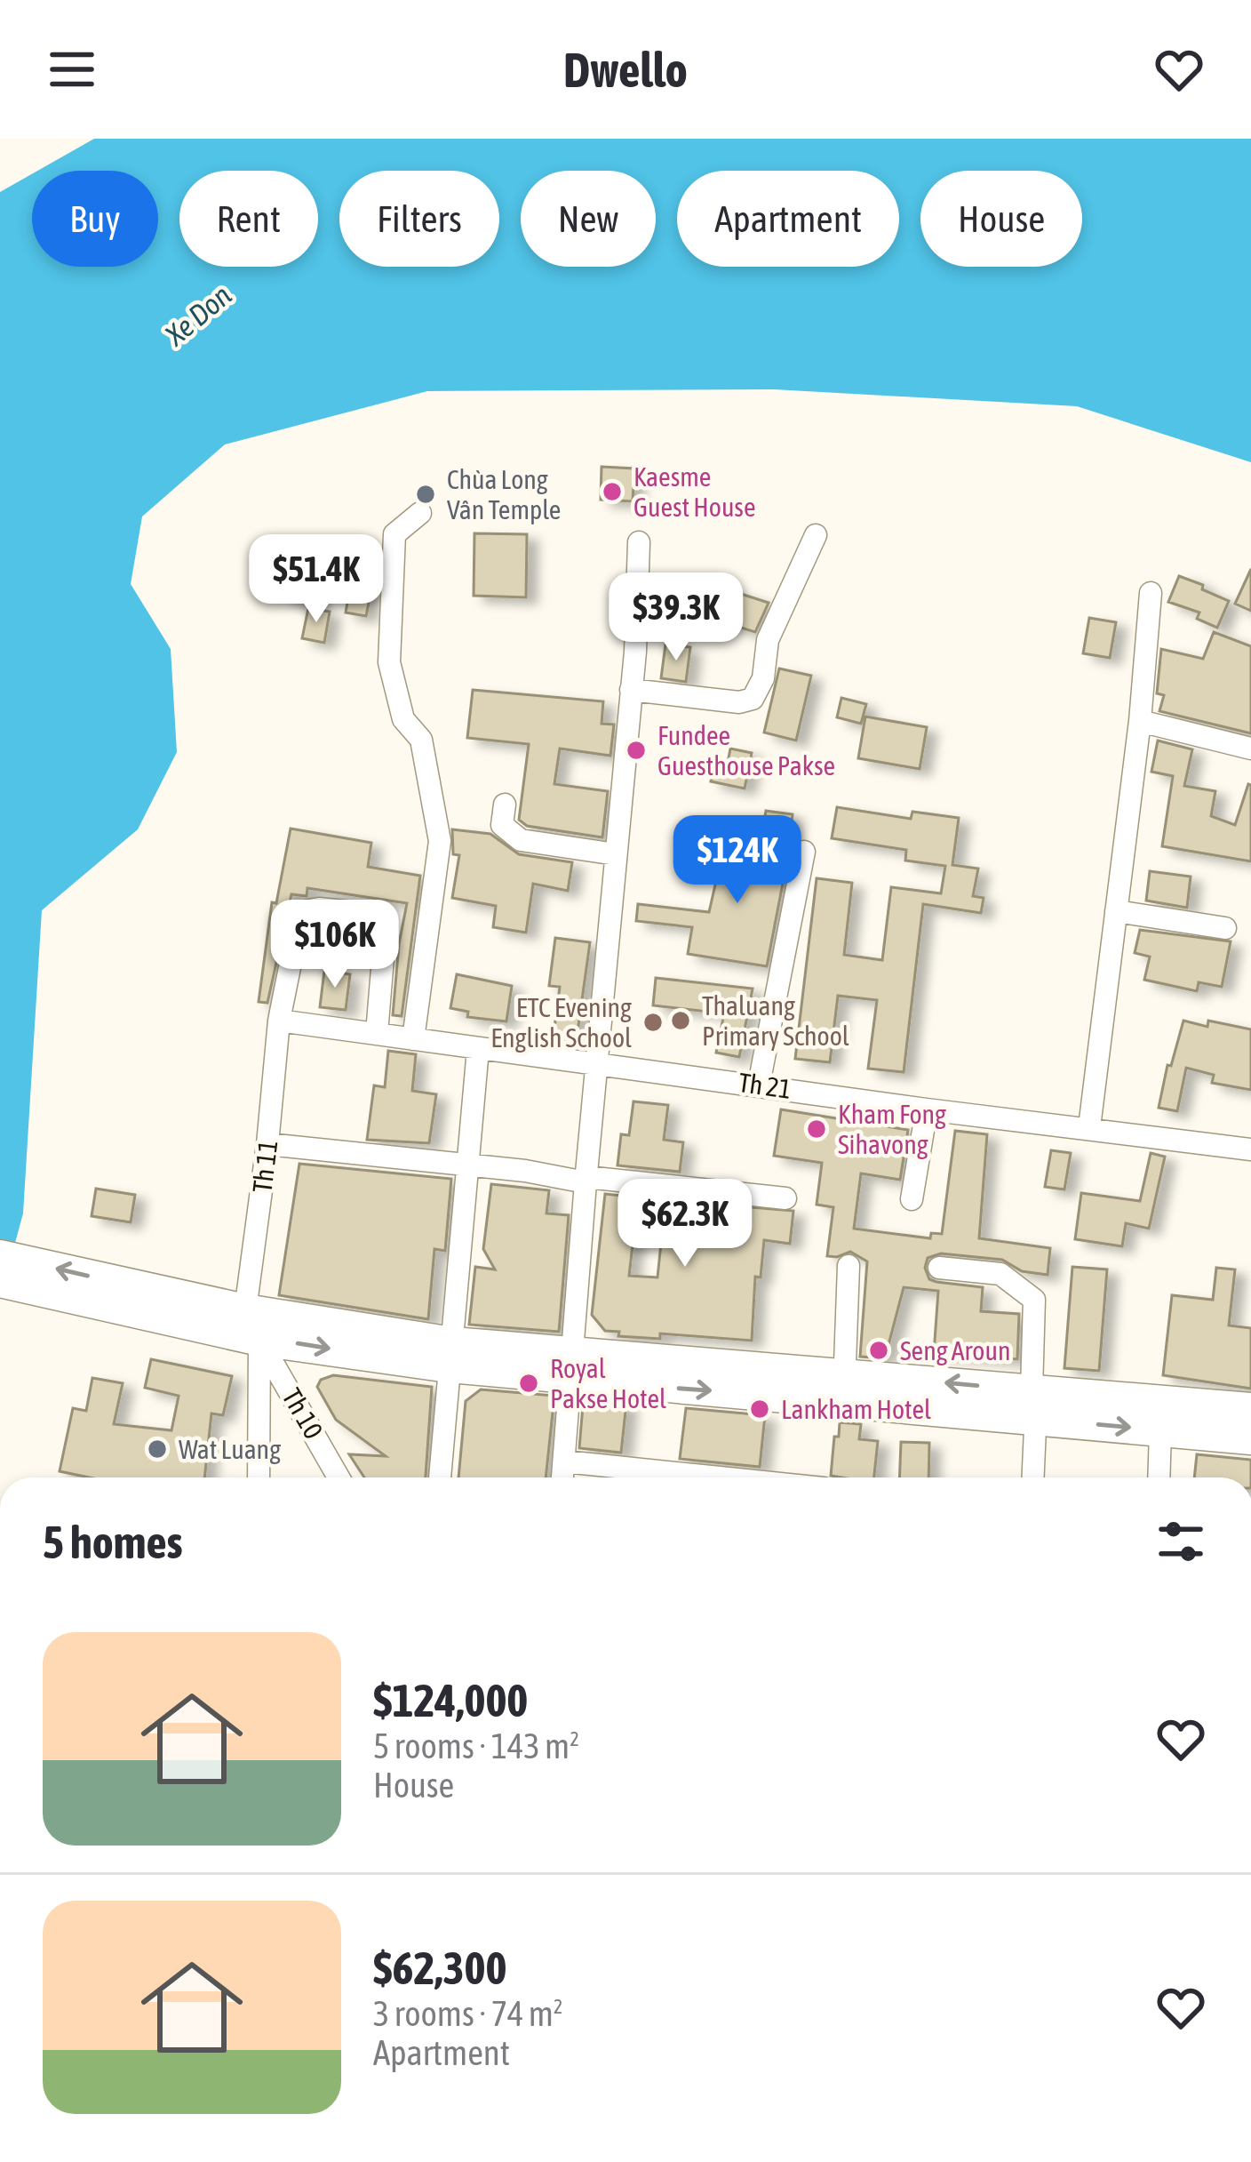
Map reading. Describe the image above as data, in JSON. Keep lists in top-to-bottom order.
{
  "streets": {
    "street": ["Th 21", "Th 11", "Th 10"]
  },
  "crossings": [
    ["Th 21", "Th 11"],
    ["Th 11", "Th 10"]
  ],
  "water": ["Xe Don"],
  "places": [
    "Kaesme Guest House",
    "Chùa Long Vân Temple",
    "Fundee Guesthouse Pakse",
    "Thaluang Primary School",
    "ETC Evening English School",
    "Kham Fong Sihavong",
    "Seng Aroun",
    "Royal Pakse Hotel",
    "Lankham Hotel",
    "Wat Luang"
  ],
  "page": {
    "header": "Dwello",
    "chip": [
      "Buy",
      "Rent",
      "Filters",
      "New",
      "Apartment",
      "House"
    ],
    "price": [
      "$51.4K",
      "$39.3K",
      "$124K",
      "$106K",
      "$62.3K"
    ],
    "heading": "5 homes",
    "list": [
      {
        "name": "$124,000",
        "note": "5 rooms · 143 m² · House"
      },
      {
        "name": "$62,300",
        "note": "3 rooms · 74 m² · Apartment"
      }
    ]
  }
}
